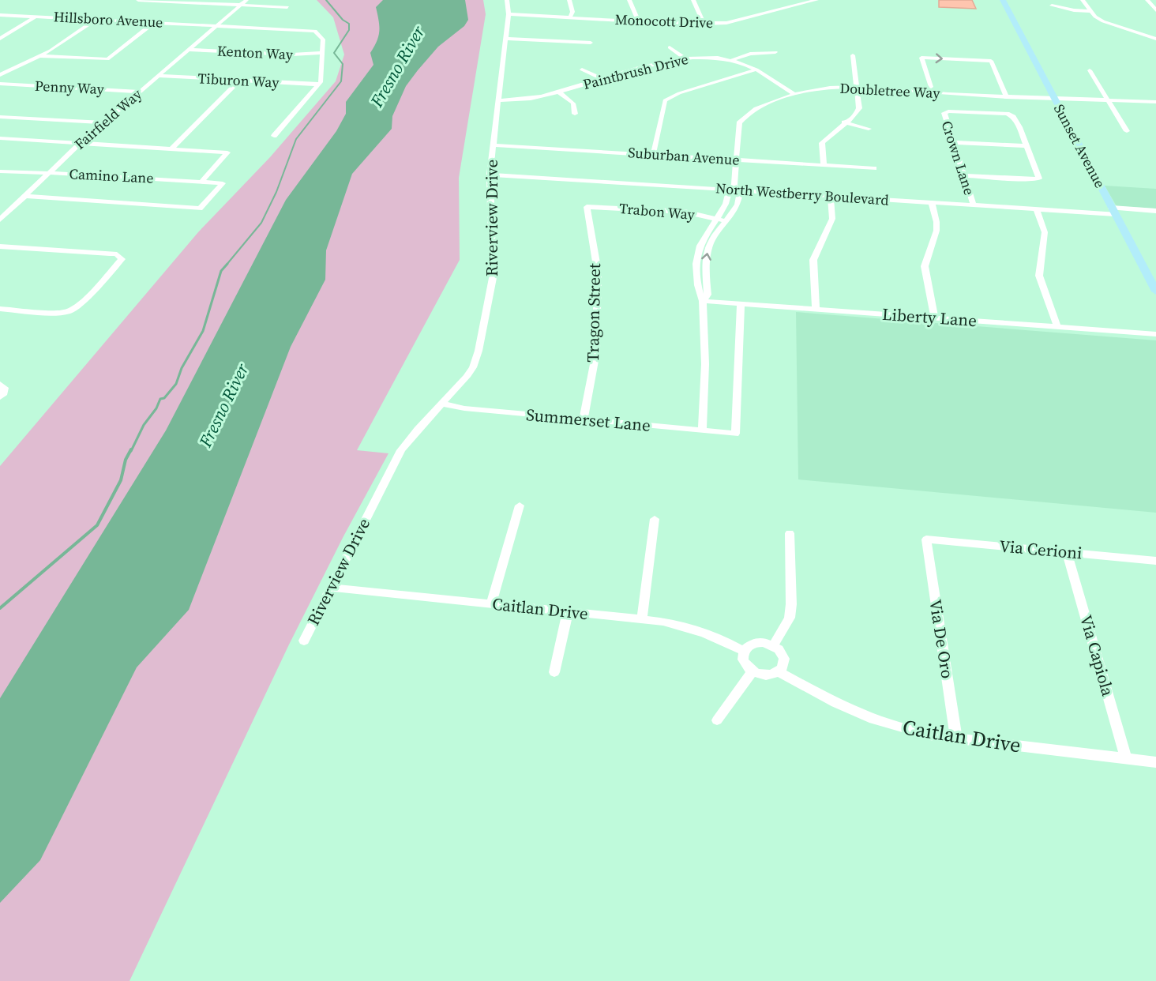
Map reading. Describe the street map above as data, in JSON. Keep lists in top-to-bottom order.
{
  "streets": {
    "main road": ["Sunset Avenue"],
    "street": [
      "Hillsboro Avenue",
      "Monocott Drive",
      "Kenton Way",
      "Paintbrush Drive",
      "Tiburon Way",
      "Penny Way",
      "Doubletree Way",
      "Fairfield Way",
      "Suburban Avenue",
      "Crown Lane",
      "Camino Lane",
      "North Westberry Boulevard",
      "Trabon Way",
      "Riverview Drive",
      "Tragon Street",
      "Liberty Lane",
      "Summerset Lane",
      "Via Cerioni",
      "Caitlan Drive",
      "Via De Oro",
      "Via Capiola"
    ]
  },
  "crossings": [
    ["Hillsboro Avenue", "Kenton Way"],
    ["Hillsboro Avenue", "Tiburon Way"],
    ["Hillsboro Avenue", "Fairfield Way"],
    ["Monocott Drive", "Riverview Drive"],
    ["Kenton Way", "Fairfield Way"],
    ["Paintbrush Drive", "Doubletree Way"],
    ["Paintbrush Drive", "Riverview Drive"],
    ["Tiburon Way", "Fairfield Way"],
    ["Penny Way", "Fairfield Way"],
    ["Doubletree Way", "Sunset Avenue"],
    ["Doubletree Way", "Suburban Avenue"],
    ["Doubletree Way", "North Westberry Boulevard"],
    ["Fairfield Way", "Camino Lane"],
    ["Sunset Avenue", "North Westberry Boulevard"],
    ["Suburban Avenue", "Riverview Drive"],
    ["Crown Lane", "North Westberry Boulevard"],
    ["North Westberry Boulevard", "Riverview Drive"],
    ["Trabon Way", "Tragon Street"],
    ["Riverview Drive", "Summerset Lane"],
    ["Riverview Drive", "Caitlan Drive"],
    ["Tragon Street", "Summerset Lane"],
    ["Liberty Lane", "Summerset Lane"],
    ["Via Cerioni", "Via De Oro"],
    ["Via Cerioni", "Via Capiola"],
    ["Caitlan Drive", "Via De Oro"],
    ["Caitlan Drive", "Via Capiola"]
  ],
  "water": ["Fresno River"]
}
